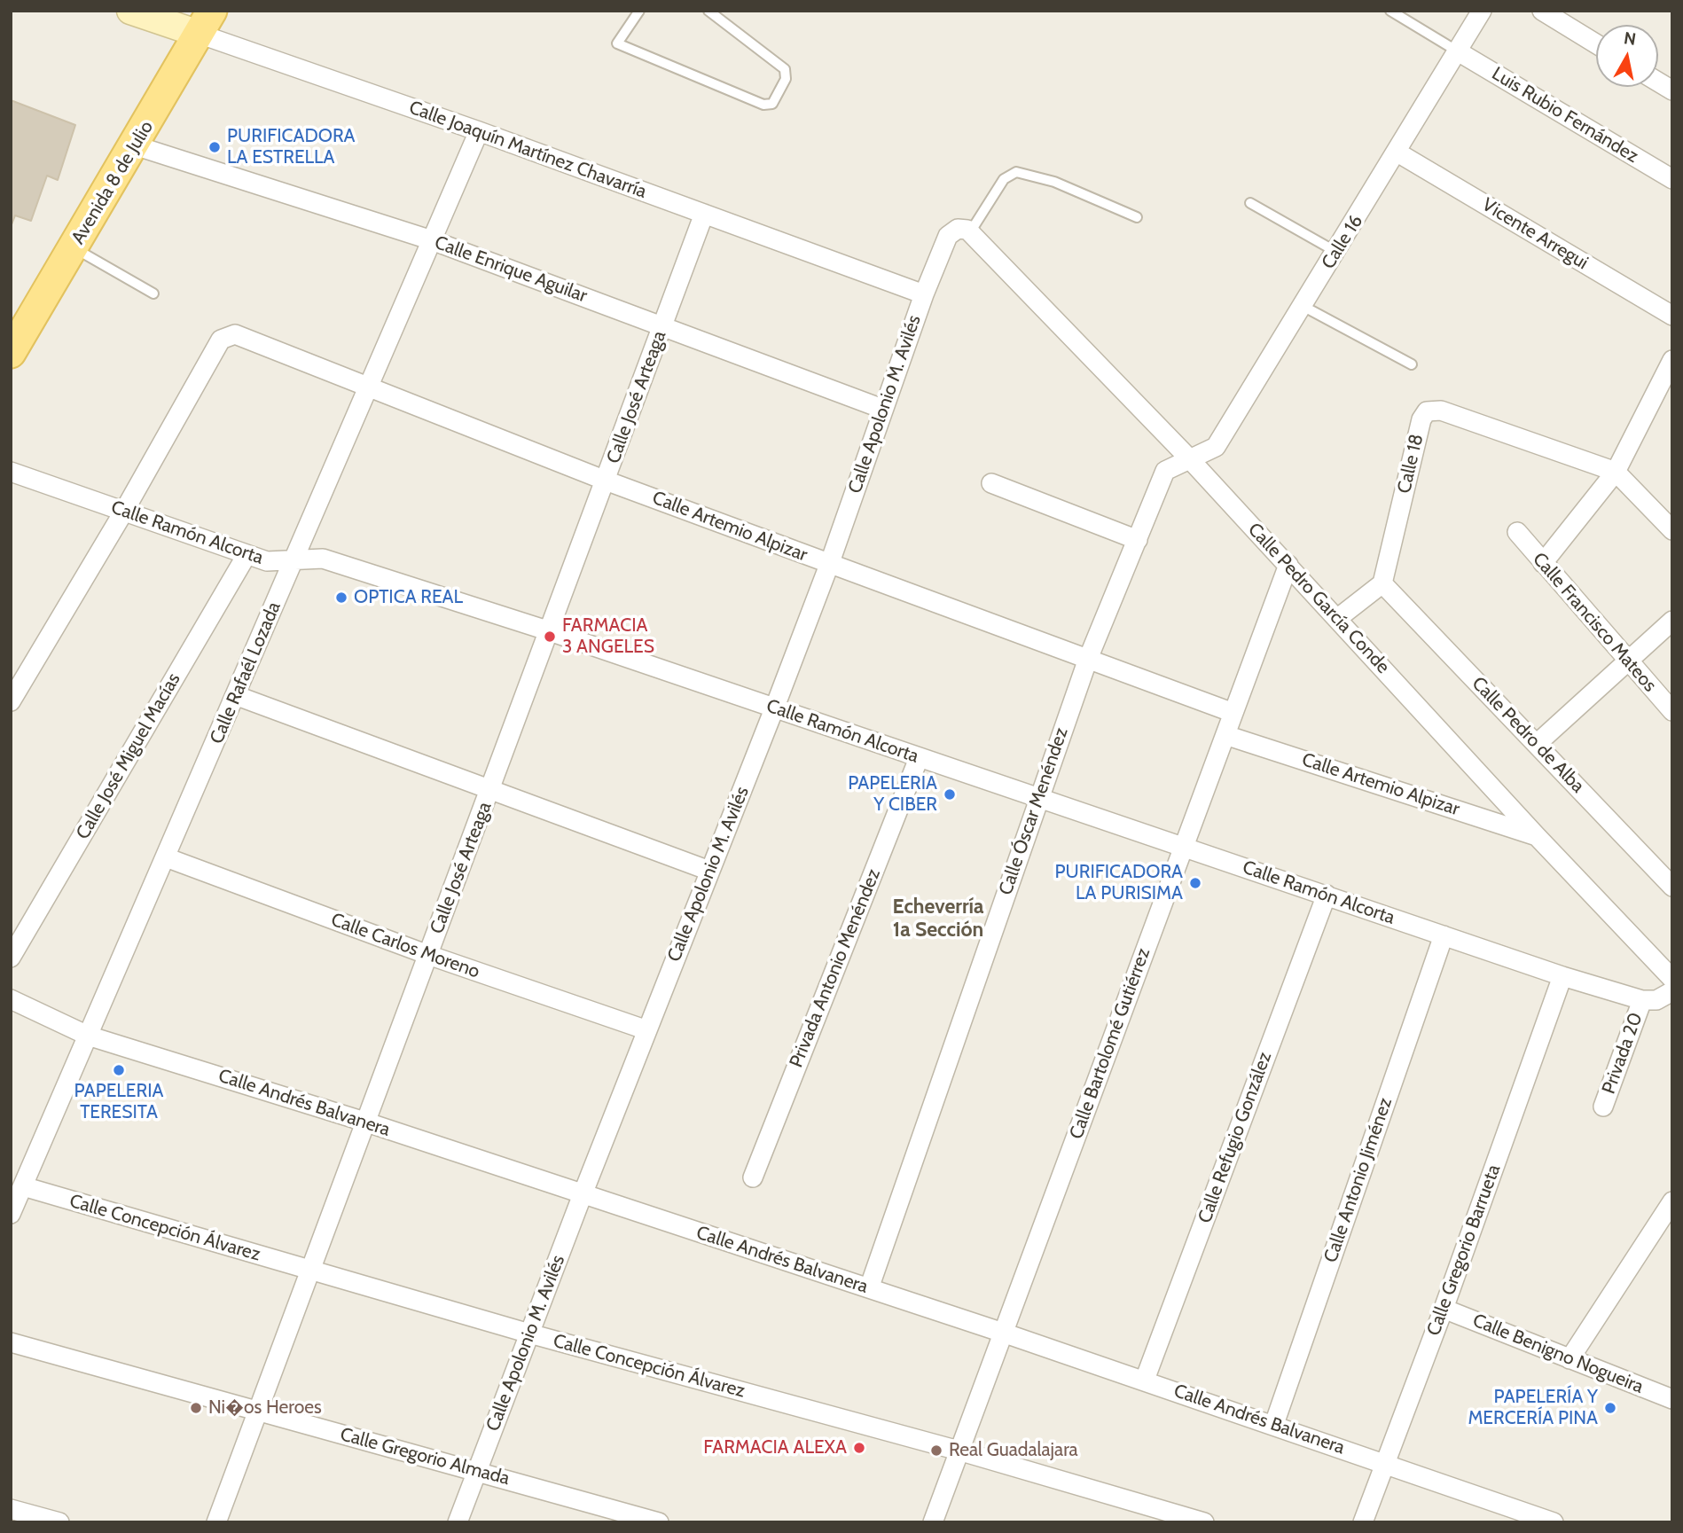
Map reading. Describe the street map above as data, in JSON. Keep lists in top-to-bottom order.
{
  "streets": {
    "main road": ["Avenida 8 de Julio"],
    "street": [
      "Luis Rubio Fernández",
      "Calle Joaquín Martínez Chavarría",
      "Vicente Arregui",
      "Calle 16",
      "Calle Enrique Aguilar",
      "Calle José Arteaga",
      "Calle Apolonio M. Avilés",
      "Calle 18",
      "Calle Artemio Alpizar",
      "Calle Ramón Alcorta",
      "Calle Pedro García Conde",
      "Calle Francisco Mateos",
      "Calle Rafaél Lozada",
      "Calle Pedro de Alba",
      "Calle José Miguel Macías",
      "Calle Óscar Menéndez",
      "Calle Carlos Moreno",
      "Privada Antonio Menéndez",
      "Calle Bartolomé Gutiérrez",
      "Privada 20",
      "Calle Andrés Balvanera",
      "Calle Refugio González",
      "Calle Antonio Jiménez",
      "Calle Concepción Álvarez",
      "Calle Gregorio Barrueta",
      "Calle Benigno Nogueira",
      "Calle Gregorio Almada"
    ]
  },
  "crossings": [
    ["Luis Rubio Fernández", "Calle 16"],
    ["Calle Joaquín Martínez Chavarría", "Avenida 8 de Julio"],
    ["Calle Joaquín Martínez Chavarría", "Calle José Arteaga"],
    ["Calle Joaquín Martínez Chavarría", "Calle Apolonio M. Avilés"],
    ["Calle Joaquín Martínez Chavarría", "Calle Rafaél Lozada"],
    ["Avenida 8 de Julio", "Calle Enrique Aguilar"],
    ["Vicente Arregui", "Calle 16"],
    ["Calle 16", "Calle Pedro García Conde"],
    ["Calle 16", "Calle Óscar Menéndez"],
    ["Calle Enrique Aguilar", "Calle José Arteaga"],
    ["Calle Enrique Aguilar", "Calle Apolonio M. Avilés"],
    ["Calle Enrique Aguilar", "Calle Rafaél Lozada"],
    ["Calle José Arteaga", "Calle Artemio Alpizar"],
    ["Calle José Arteaga", "Calle Ramón Alcorta"],
    ["Calle José Arteaga", "Calle Carlos Moreno"],
    ["Calle José Arteaga", "Calle Andrés Balvanera"],
    ["Calle José Arteaga", "Calle Concepción Álvarez"],
    ["Calle José Arteaga", "Calle Gregorio Almada"],
    ["Calle Apolonio M. Avilés", "Calle Artemio Alpizar"],
    ["Calle Apolonio M. Avilés", "Calle Ramón Alcorta"],
    ["Calle Apolonio M. Avilés", "Calle Pedro García Conde"],
    ["Calle Apolonio M. Avilés", "Calle Carlos Moreno"],
    ["Calle Apolonio M. Avilés", "Calle Andrés Balvanera"],
    ["Calle Apolonio M. Avilés", "Calle Concepción Álvarez"],
    ["Calle Apolonio M. Avilés", "Calle Gregorio Almada"],
    ["Calle 18", "Calle Pedro de Alba"],
    ["Calle Artemio Alpizar", "Calle Ramón Alcorta"],
    ["Calle Artemio Alpizar", "Calle Pedro García Conde"],
    ["Calle Artemio Alpizar", "Calle Rafaél Lozada"],
    ["Calle Artemio Alpizar", "Calle Óscar Menéndez"],
    ["Calle Artemio Alpizar", "Calle Bartolomé Gutiérrez"],
    ["Calle Ramón Alcorta", "Calle Rafaél Lozada"],
    ["Calle Ramón Alcorta", "Calle José Miguel Macías"],
    ["Calle Ramón Alcorta", "Calle Óscar Menéndez"],
    ["Calle Ramón Alcorta", "Privada Antonio Menéndez"],
    ["Calle Ramón Alcorta", "Calle Bartolomé Gutiérrez"],
    ["Calle Ramón Alcorta", "Privada 20"],
    ["Calle Ramón Alcorta", "Calle Refugio González"],
    ["Calle Ramón Alcorta", "Calle Antonio Jiménez"],
    ["Calle Ramón Alcorta", "Calle Gregorio Barrueta"],
    ["Calle Pedro García Conde", "Calle Óscar Menéndez"],
    ["Calle Pedro García Conde", "Calle Bartolomé Gutiérrez"],
    ["Calle Rafaél Lozada", "Calle Carlos Moreno"],
    ["Calle Rafaél Lozada", "Calle Andrés Balvanera"],
    ["Calle Rafaél Lozada", "Calle Concepción Álvarez"],
    ["Calle Óscar Menéndez", "Calle Andrés Balvanera"],
    ["Calle Bartolomé Gutiérrez", "Calle Andrés Balvanera"],
    ["Calle Bartolomé Gutiérrez", "Calle Concepción Álvarez"],
    ["Calle Andrés Balvanera", "Calle Refugio González"],
    ["Calle Andrés Balvanera", "Calle Antonio Jiménez"],
    ["Calle Andrés Balvanera", "Calle Gregorio Barrueta"],
    ["Calle Gregorio Barrueta", "Calle Benigno Nogueira"]
  ],
  "districts": ["Echeverría 1a Sección"],
  "places": [
    "PURIFICADORA LA ESTRELLA",
    "OPTICA REAL",
    "FARMACIA 3 ANGELES",
    "PAPELERIA Y CIBER",
    "PURIFICADORA LA PURISIMA",
    "PAPELERIA TERESITA",
    "Ni�os Heroes",
    "PAPELERÍA Y MERCERÍA PINA",
    "FARMACIA ALEXA",
    "Real Guadalajara"
  ],
  "north": "top"
}
